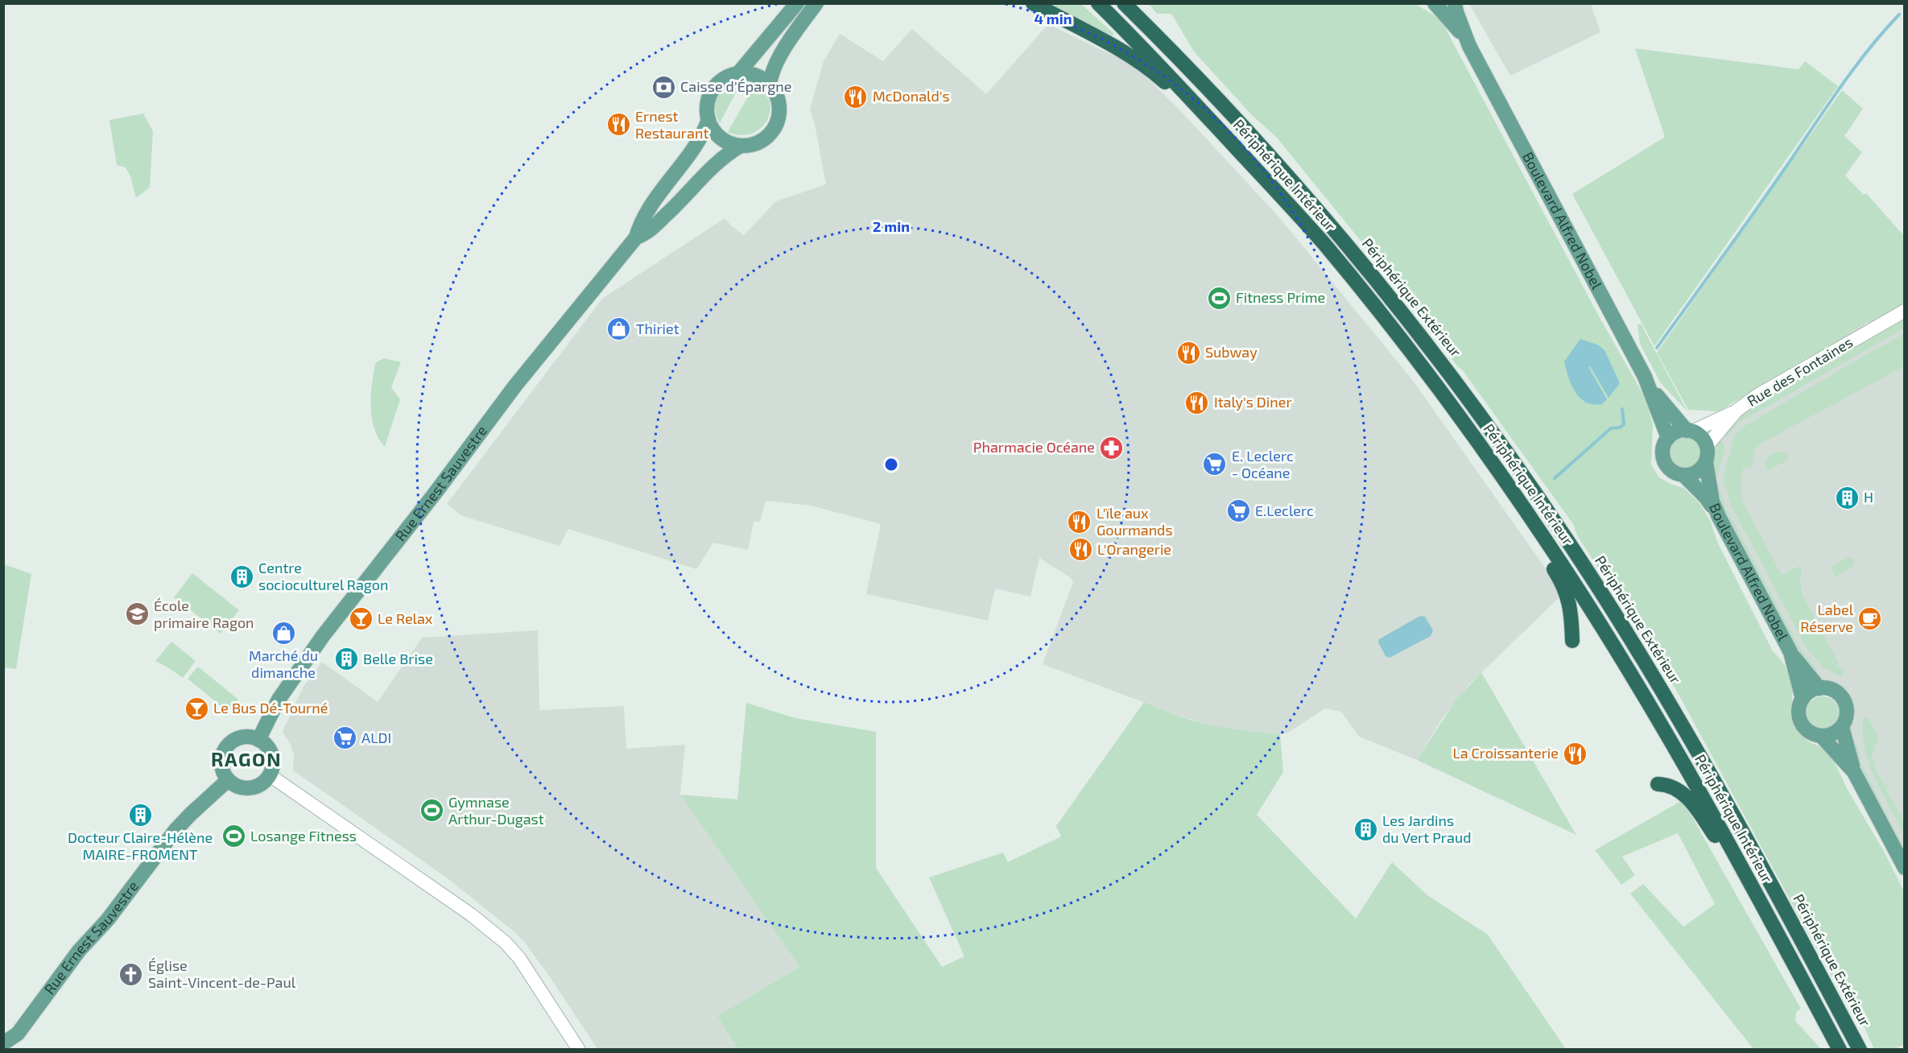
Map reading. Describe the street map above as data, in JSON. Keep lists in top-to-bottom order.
{
  "streets": {
    "highway": ["Périphérique Intérieur", "Périphérique Extérieur"],
    "main road": ["Boulevard Alfred Nobel", "Rue Ernest Sauvestre"],
    "street": ["Rue des Fontaines"]
  },
  "crossings": [
    ["Boulevard Alfred Nobel", "Rue des Fontaines"]
  ],
  "districts": ["RAGON"],
  "places": {
    "bank": ["Caisse d'Épargne"],
    "restaurant": [
      "McDonald's",
      "Ernest Restaurant",
      "Subway",
      "Italy's Diner",
      "L'ïle aux Gourmands",
      "L'Orangerie",
      "La Croissanterie"
    ],
    "sports": ["Fitness Prime", "Gymnase Arthur-Dugast", "Losange Fitness"],
    "shop": ["Thiriet", "Marché du dimanche"],
    "pharmacy": ["Pharmacie Océane"],
    "supermarket": ["E. Leclerc - Océane", "E.Leclerc", "ALDI"],
    "building": [
      "H",
      "Centre socioculturel Ragon",
      "Belle Brise",
      "Docteur Claire-Hélène MAIRE-FROMENT",
      "Les Jardins du Vert Praud"
    ],
    "school or university": ["École primaire Ragon"],
    "cafe": ["Label Réserve"],
    "bar": ["Le Relax", "Le Bus Dé-Tourné"],
    "church": ["Église Saint-Vincent-de-Paul"]
  },
  "rings": ["4 min", "2 min"]
}
